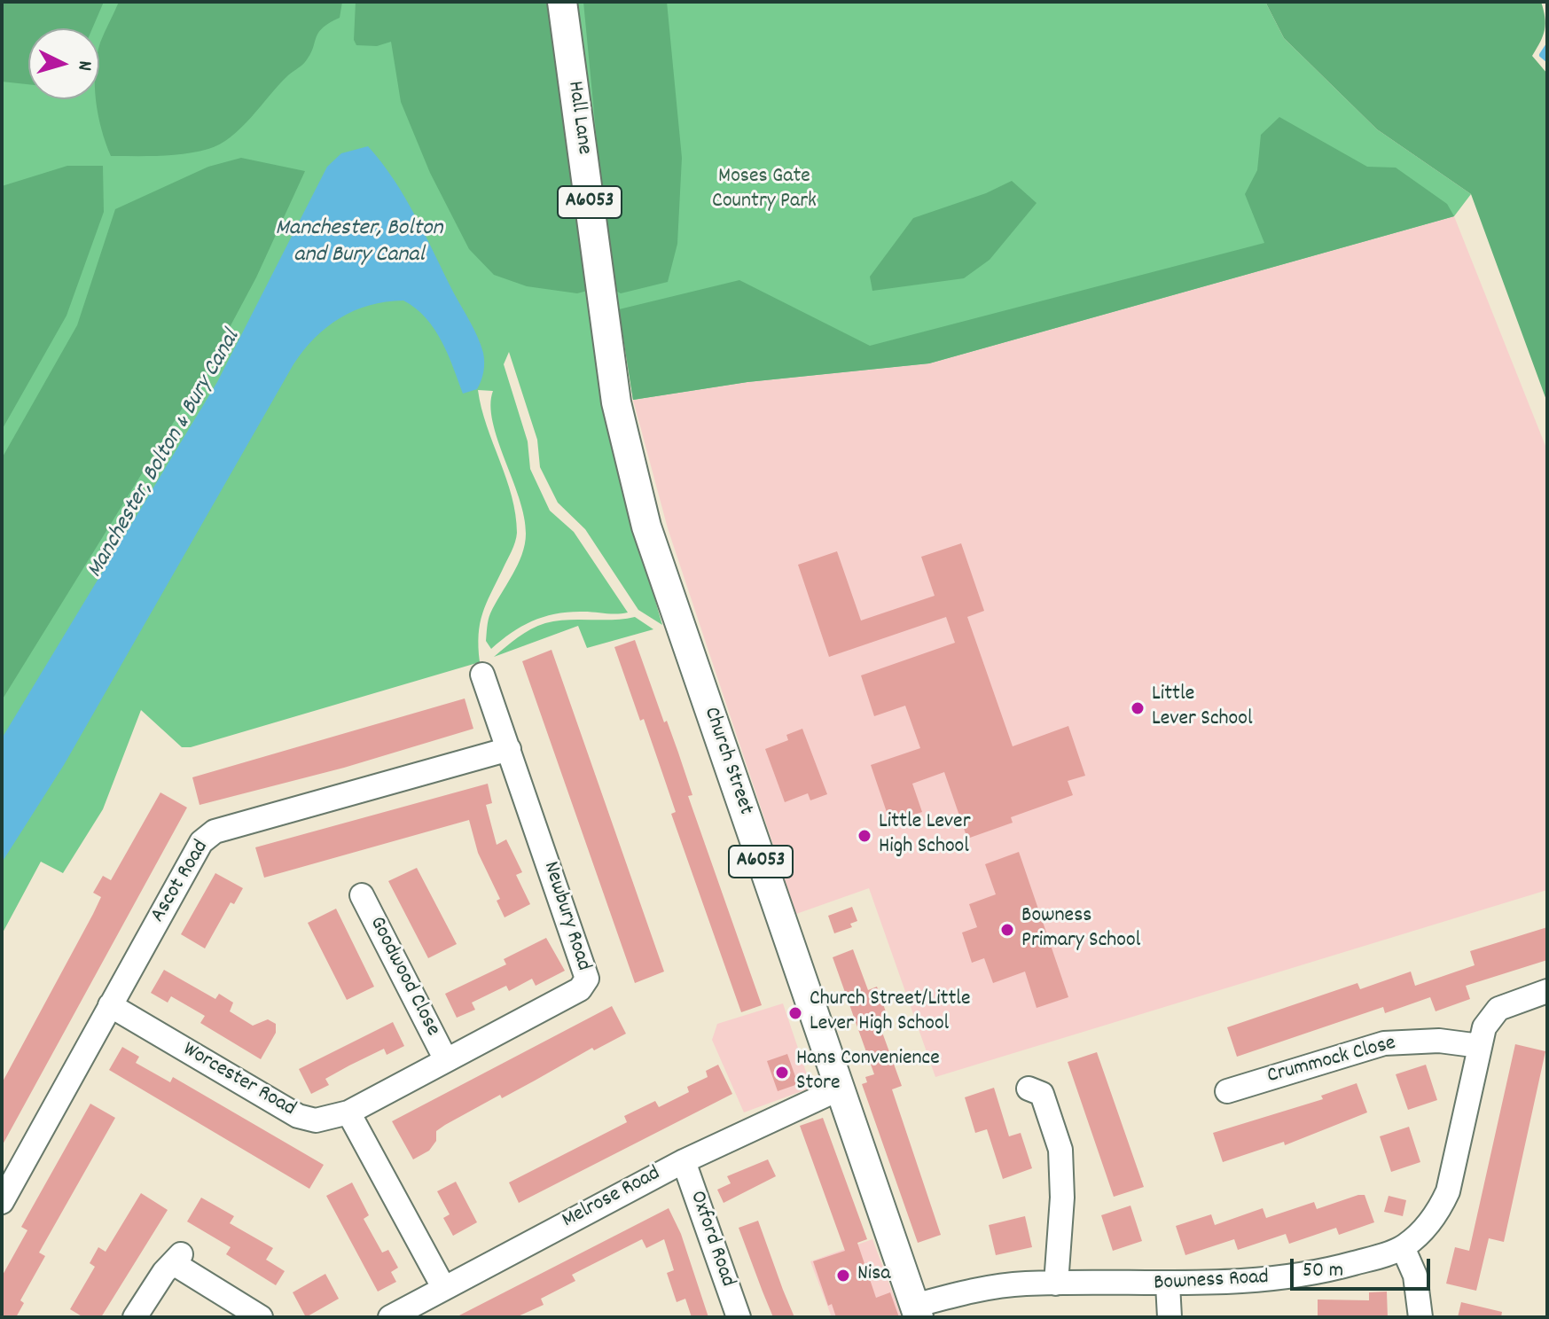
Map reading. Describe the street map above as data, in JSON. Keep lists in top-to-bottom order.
{
  "streets": {
    "main road": ["Hall Lane", "A6053", "Church Street"],
    "street": [
      "Ascot Road",
      "Newbury Road",
      "Goodwood Close",
      "Crummock Close",
      "Worcester Road",
      "Melrose Road",
      "Oxford Road",
      "Bowness Road"
    ]
  },
  "crossings": [
    ["Hall Lane", "Church Street"],
    ["Church Street", "Melrose Road"],
    ["Church Street", "Bowness Road"],
    ["Ascot Road", "Newbury Road"],
    ["Ascot Road", "Worcester Road"],
    ["Newbury Road", "Goodwood Close"],
    ["Newbury Road", "Worcester Road"],
    ["Crummock Close", "Bowness Road"],
    ["Melrose Road", "Oxford Road"]
  ],
  "water": ["Manchester, Bolton and Bury Canal", "Manchester, Bolton & Bury Canal"],
  "parks": ["Moses Gate Country Park"],
  "places": [
    "Little Lever School",
    "Little Lever High School",
    "Bowness Primary School",
    "Church Street/Little Lever High School",
    "Hans Convenience Store",
    "Nisa"
  ],
  "scale_bar": "50 m",
  "north": "right"
}
